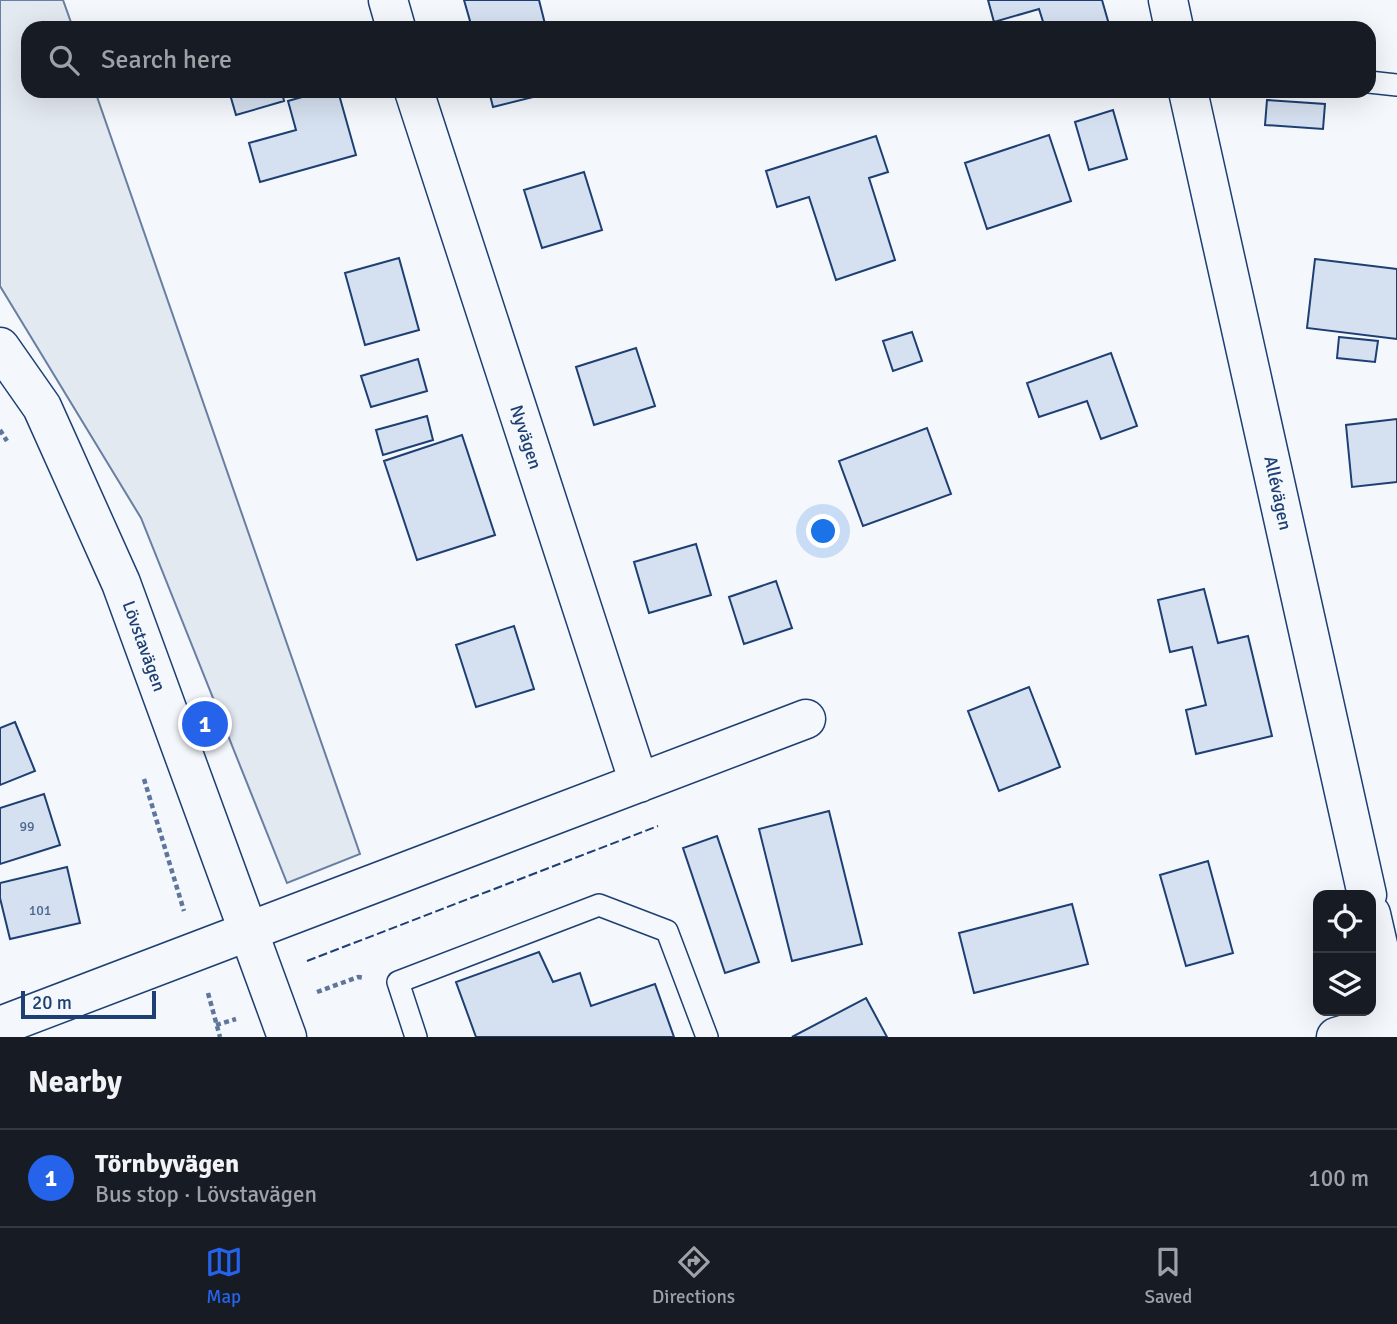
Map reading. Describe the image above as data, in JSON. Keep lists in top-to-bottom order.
{
  "streets": {
    "street": ["Nyvägen", "Allévägen", "Lövstavägen"]
  },
  "house_numbers": ["99", "101"],
  "scale_bar": "20 m",
  "page": {
    "search": "Search here",
    "pins": "1",
    "scale": "20 m",
    "heading": "Nearby",
    "list": [
      {
        "mark": "1",
        "name": "Törnbyvägen",
        "note": "Bus stop · Lövstavägen",
        "value": "100 m"
      }
    ],
    "nav": ["Map", "Directions", "Saved"]
  }
}
